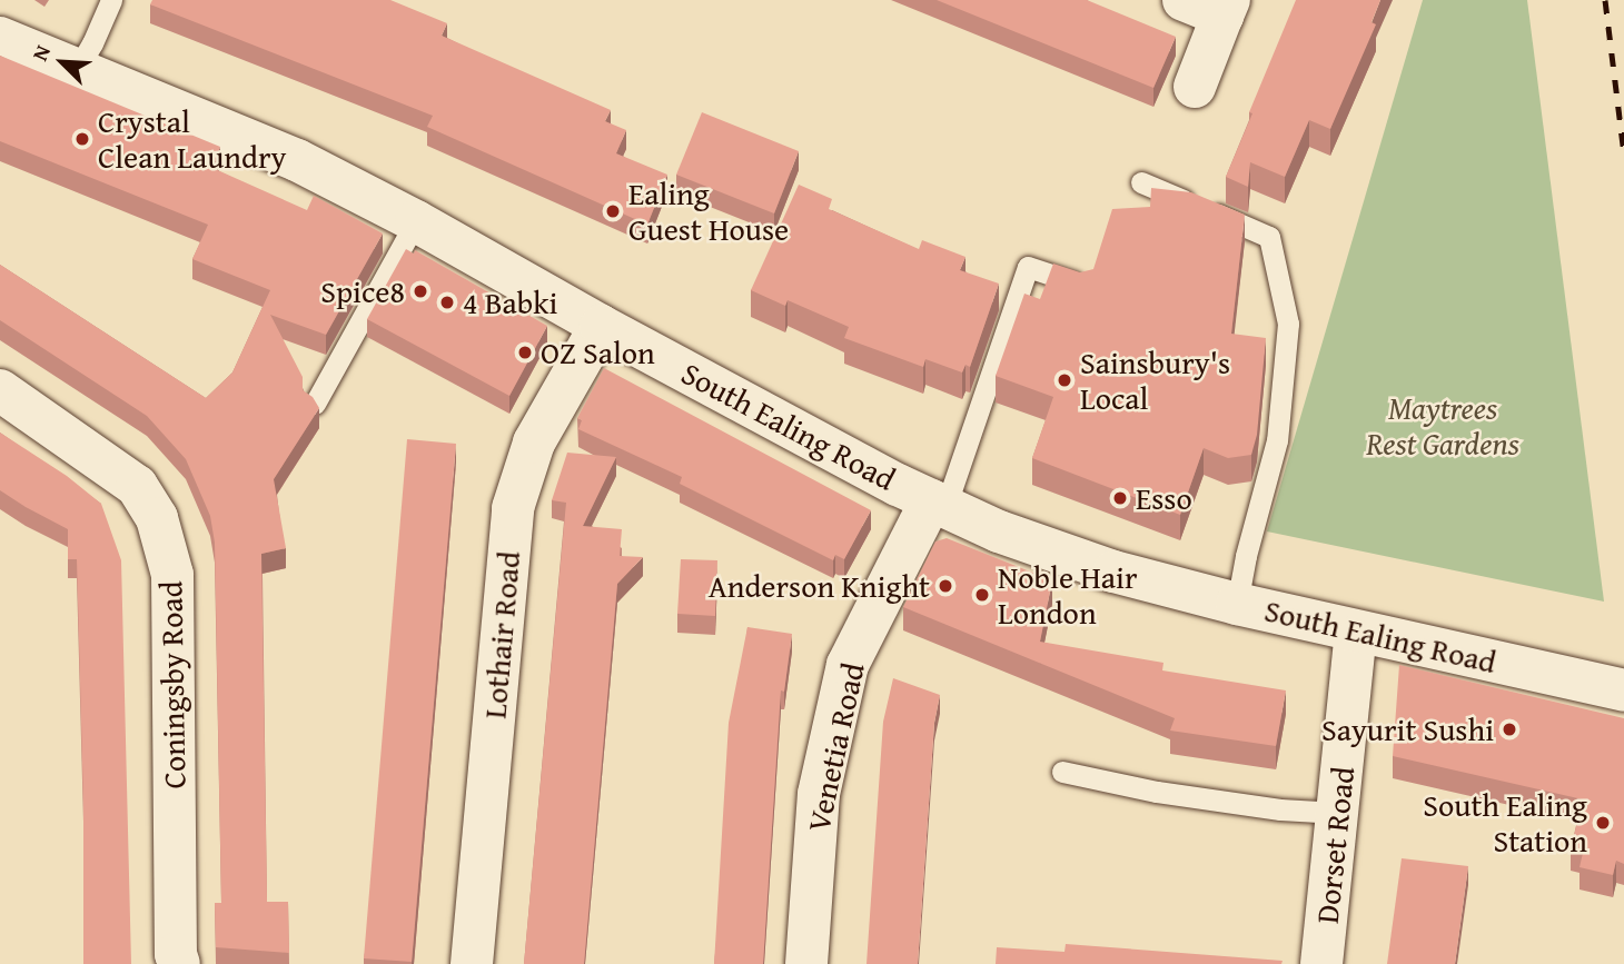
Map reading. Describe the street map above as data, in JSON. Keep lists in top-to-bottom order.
{
  "streets": {
    "street": [
      "South Ealing Road",
      "Lothair Road",
      "Coningsby Road",
      "Venetia Road",
      "Dorset Road"
    ]
  },
  "crossings": [
    ["South Ealing Road", "Lothair Road"],
    ["South Ealing Road", "Venetia Road"],
    ["South Ealing Road", "Dorset Road"]
  ],
  "parks": ["Maytrees Rest Gardens"],
  "places": [
    "Crystal Clean Laundry",
    "Ealing Guest House",
    "Spice8",
    "4 Babki",
    "OZ Salon",
    "Sainsbury's Local",
    "Esso",
    "Anderson Knight",
    "Noble Hair London",
    "Sayurit Sushi",
    "South Ealing Station"
  ],
  "north": "top left"
}
